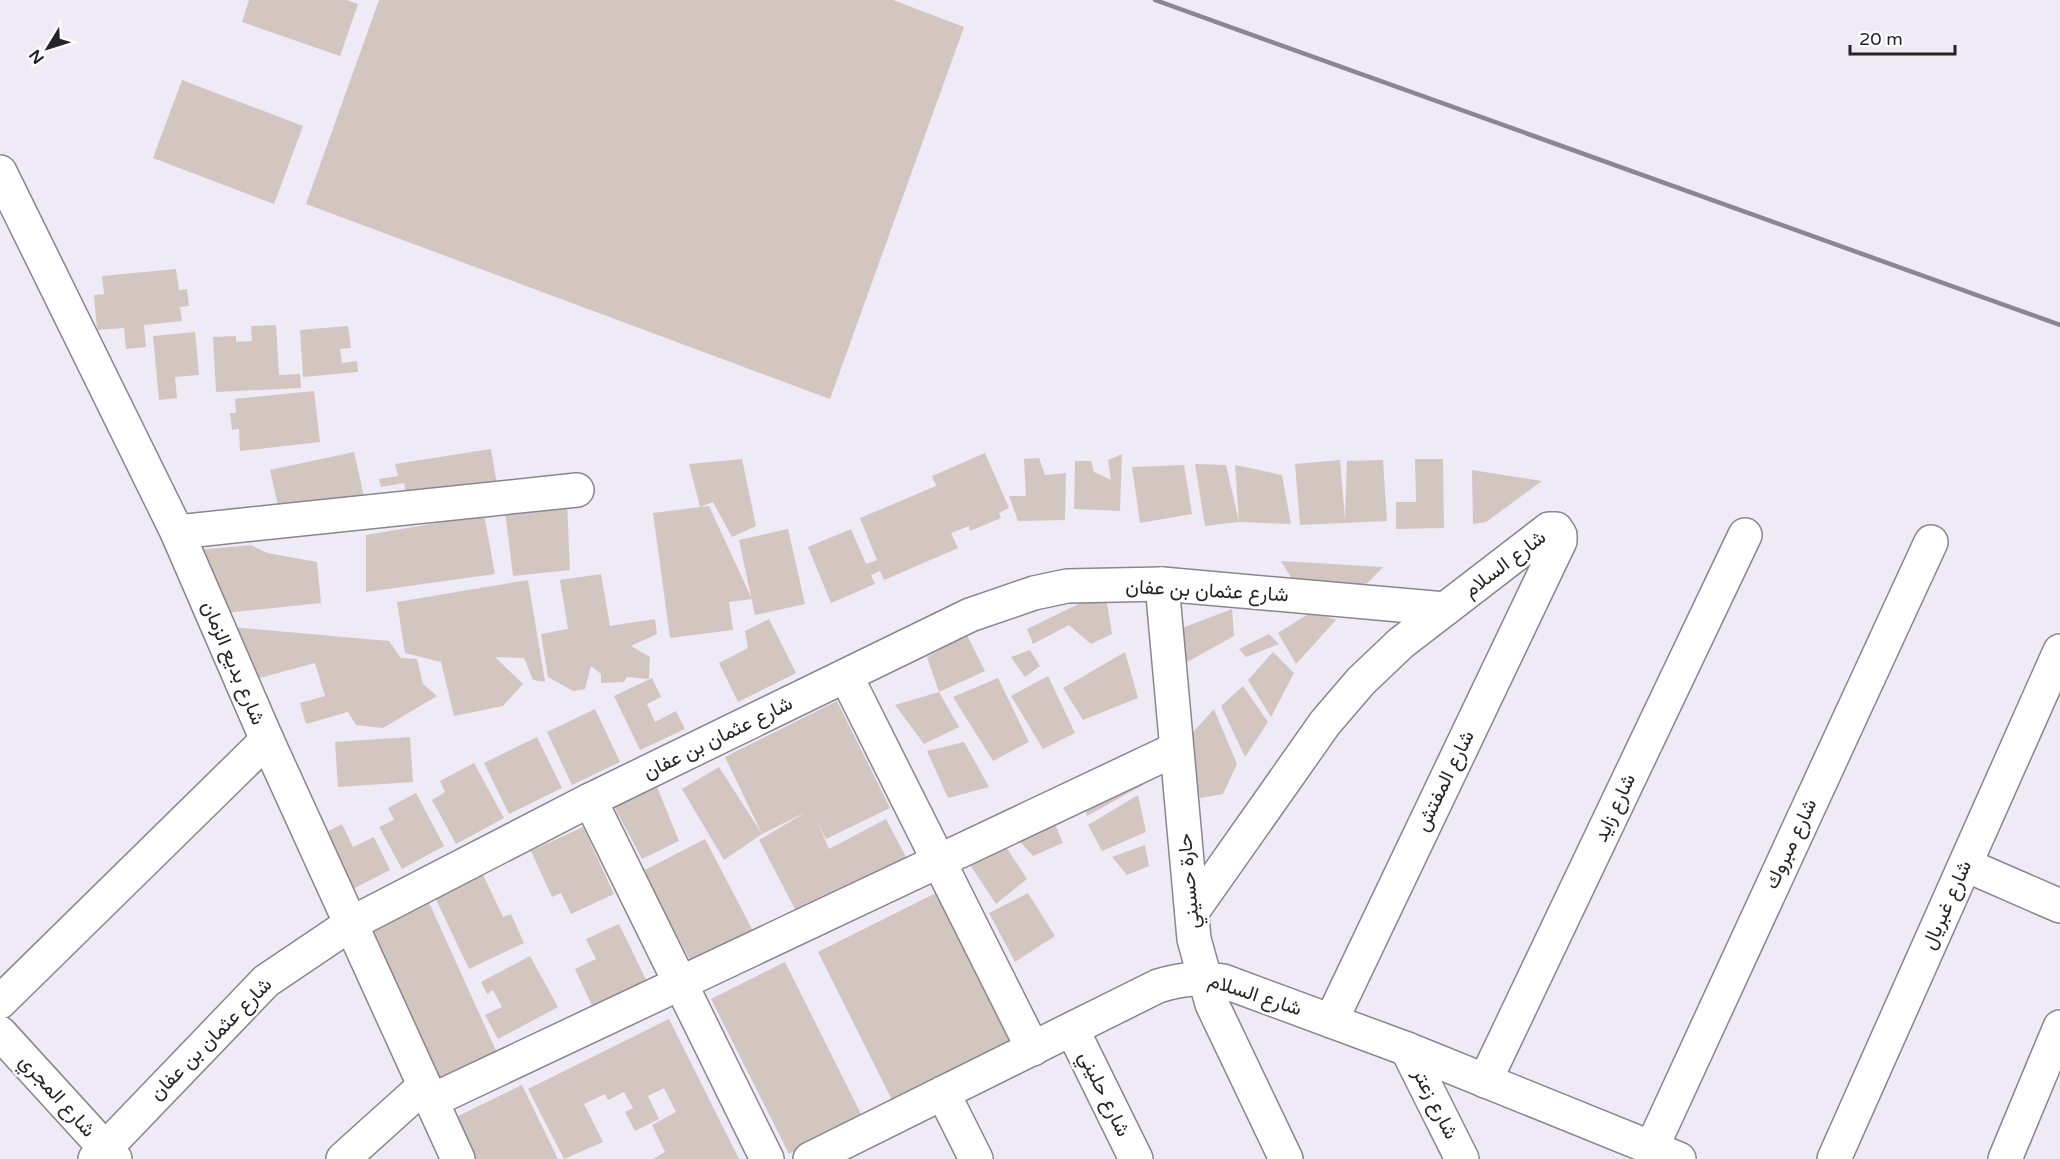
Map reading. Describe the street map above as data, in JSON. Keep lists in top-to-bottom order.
{
  "streets": {
    "street": [
      "شارع السلام",
      "شارع عثمان بن عفان",
      "شارع بديع الزمان",
      "شارع المفتش",
      "شارع زايد",
      "شارع مبروك",
      "حارة حسيني",
      "شارع غبريال",
      "شارع حليني",
      "شارع المجري",
      "شارع زعتر"
    ]
  },
  "crossings": [
    ["شارع السلام", "شارع عثمان بن عفان"],
    ["شارع السلام", "شارع المفتش"],
    ["شارع السلام", "شارع زايد"],
    ["شارع السلام", "شارع مبروك"],
    ["شارع السلام", "حارة حسيني"],
    ["شارع السلام", "شارع حليني"],
    ["شارع السلام", "شارع زعتر"],
    ["شارع عثمان بن عفان", "شارع بديع الزمان"],
    ["شارع عثمان بن عفان", "حارة حسيني"],
    ["شارع عثمان بن عفان", "شارع المجري"]
  ],
  "scale_bar": "20 m",
  "north": "bottom left"
}
